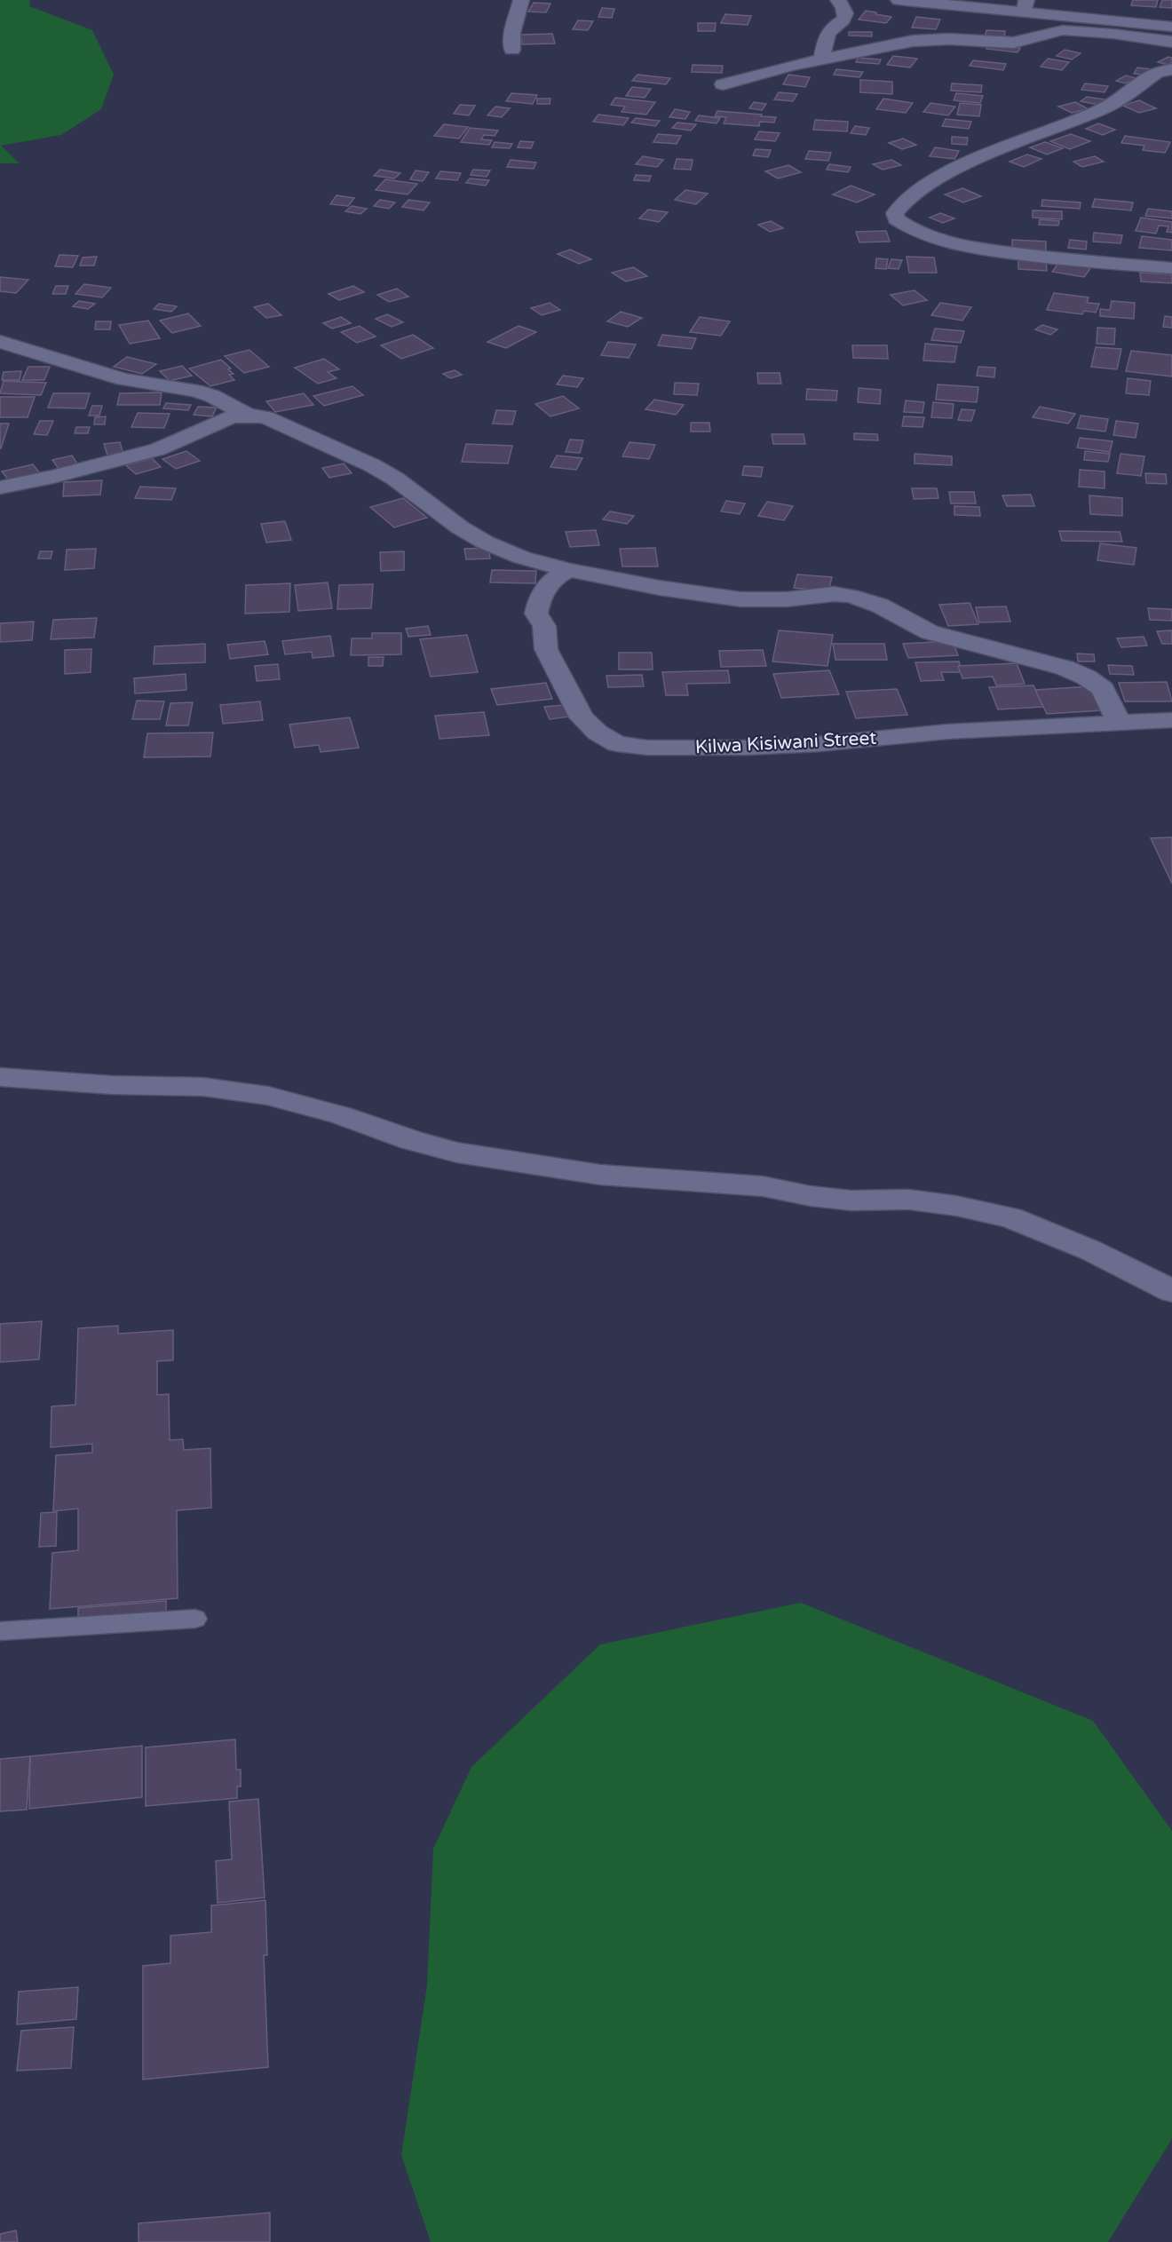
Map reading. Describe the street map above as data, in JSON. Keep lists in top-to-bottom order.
{
  "streets": {
    "street": ["Kilwa Kisiwani Street"]
  }
}
